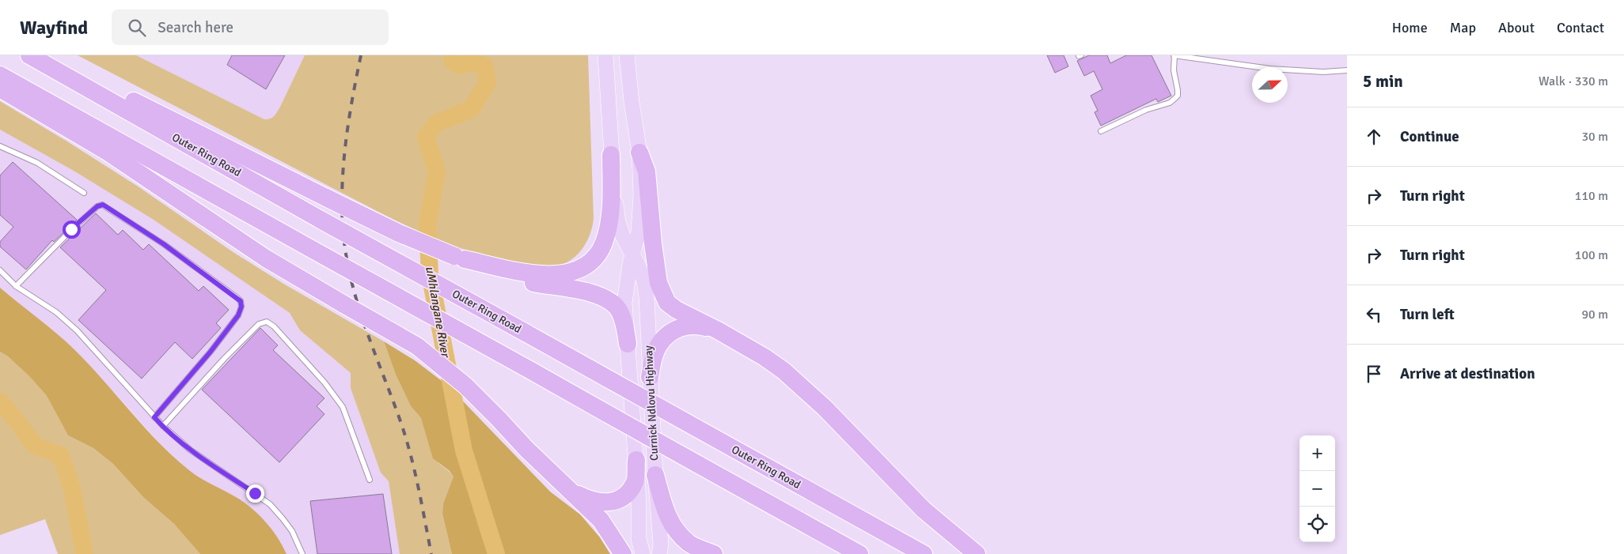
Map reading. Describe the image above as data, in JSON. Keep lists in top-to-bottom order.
{
  "streets": {
    "highway": ["Outer Ring Road"],
    "main road": ["Curnick Ndlovu Highway"]
  },
  "water": ["uMhlangane River"],
  "north": "right",
  "page": {
    "header": "Wayfind",
    "search": "Search here",
    "nav": [
      "Home",
      "Map",
      "About",
      "Contact"
    ],
    "heading": ["5 min", "Walk · 330 m"],
    "list": [
      ["Continue", "30 m"],
      ["Turn right", "110 m"],
      ["Turn right", "100 m"],
      ["Turn left", "90 m"],
      "Arrive at destination"
    ],
    "map_buttons": ["+", "−"]
  }
}
